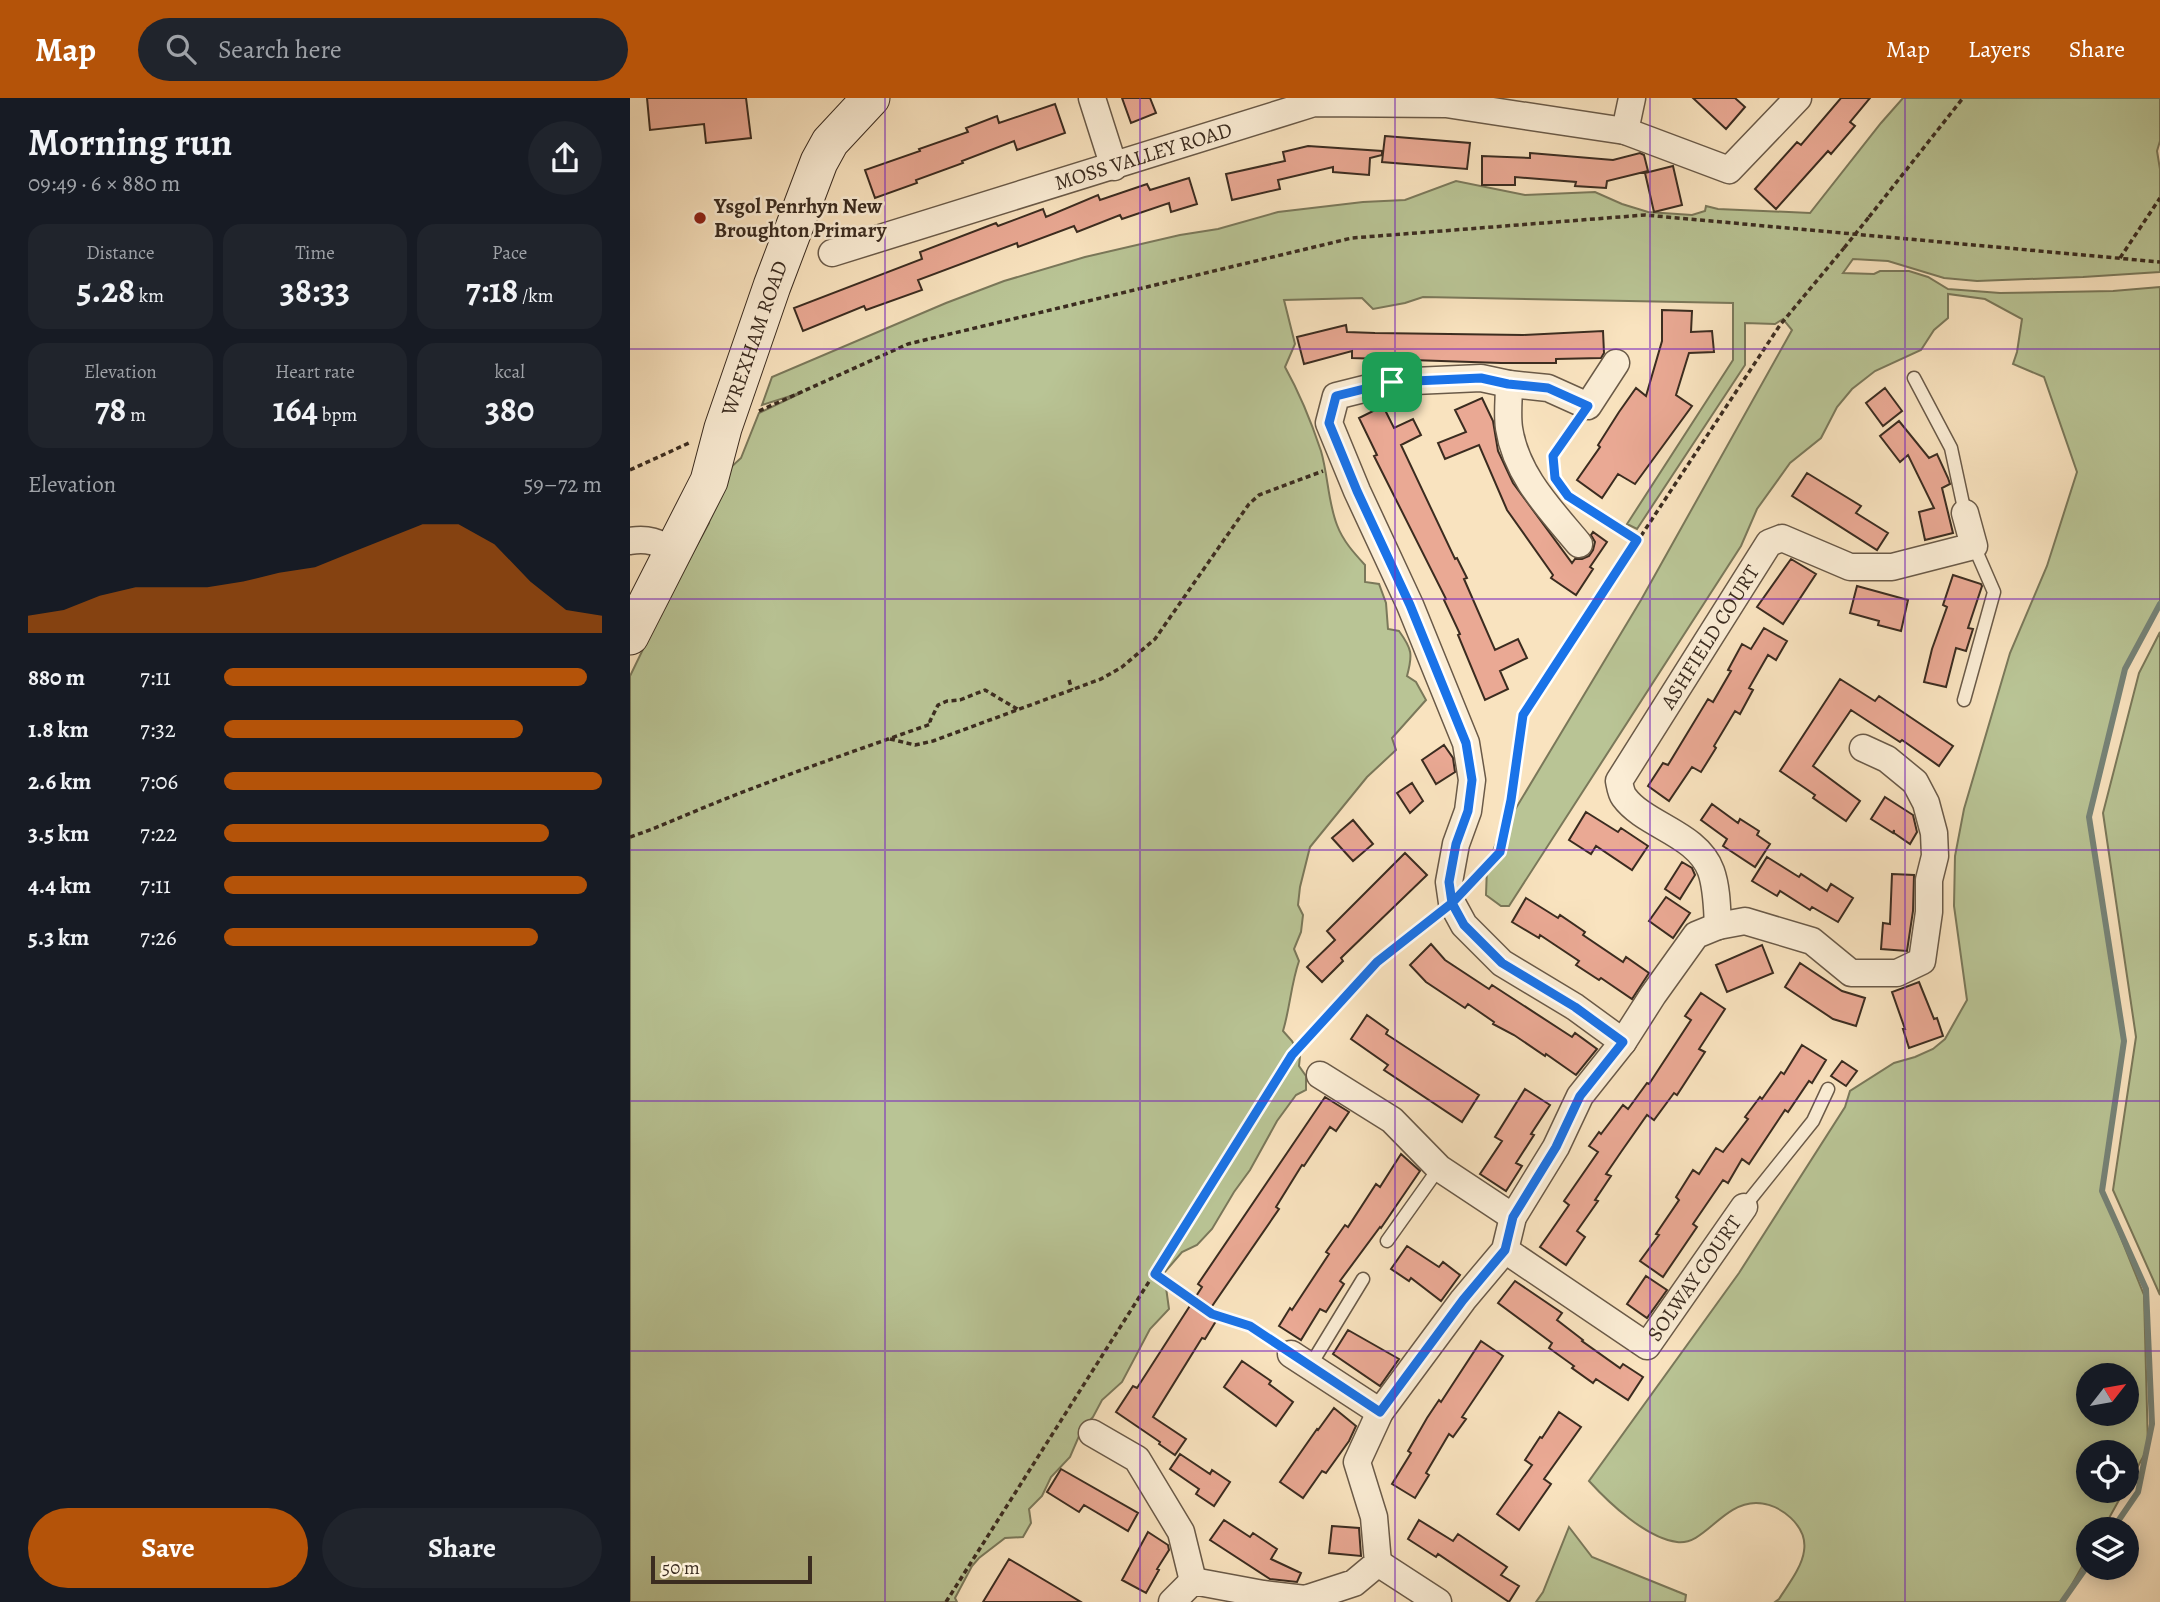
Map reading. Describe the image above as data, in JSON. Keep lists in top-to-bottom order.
{
  "streets": {
    "main road": ["WREXHAM ROAD"],
    "street": ["MOSS VALLEY ROAD", "ASHFIELD COURT", "SOLWAY COURT"]
  },
  "places": ["Ysgol Penrhyn New Broughton Primary"],
  "scale_bar": "50 m",
  "north": "top right",
  "page": {
    "header": "Map",
    "search": "Search here",
    "nav": ["Map", "Layers", "Share"],
    "heading": ["Morning run", "09:49 · 6 × 880 m"],
    "stats": [
      ["Distance", "5.28 km"],
      ["Time", "38:33"],
      ["Pace", "7:18 /km"],
      ["Elevation", "78 m"],
      ["Heart rate", "164 bpm"],
      ["kcal", "380"]
    ],
    "chart": ["Elevation", "59–72 m"],
    "list": [
      {
        "name": "880 m",
        "note": "7:11"
      },
      {
        "name": "1.8 km",
        "note": "7:32"
      },
      {
        "name": "2.6 km",
        "note": "7:06"
      },
      {
        "name": "3.5 km",
        "note": "7:22"
      },
      {
        "name": "4.4 km",
        "note": "7:11"
      },
      {
        "name": "5.3 km",
        "note": "7:26"
      }
    ],
    "buttons": ["Save", "Share"],
    "scale": "50 m"
  }
}
